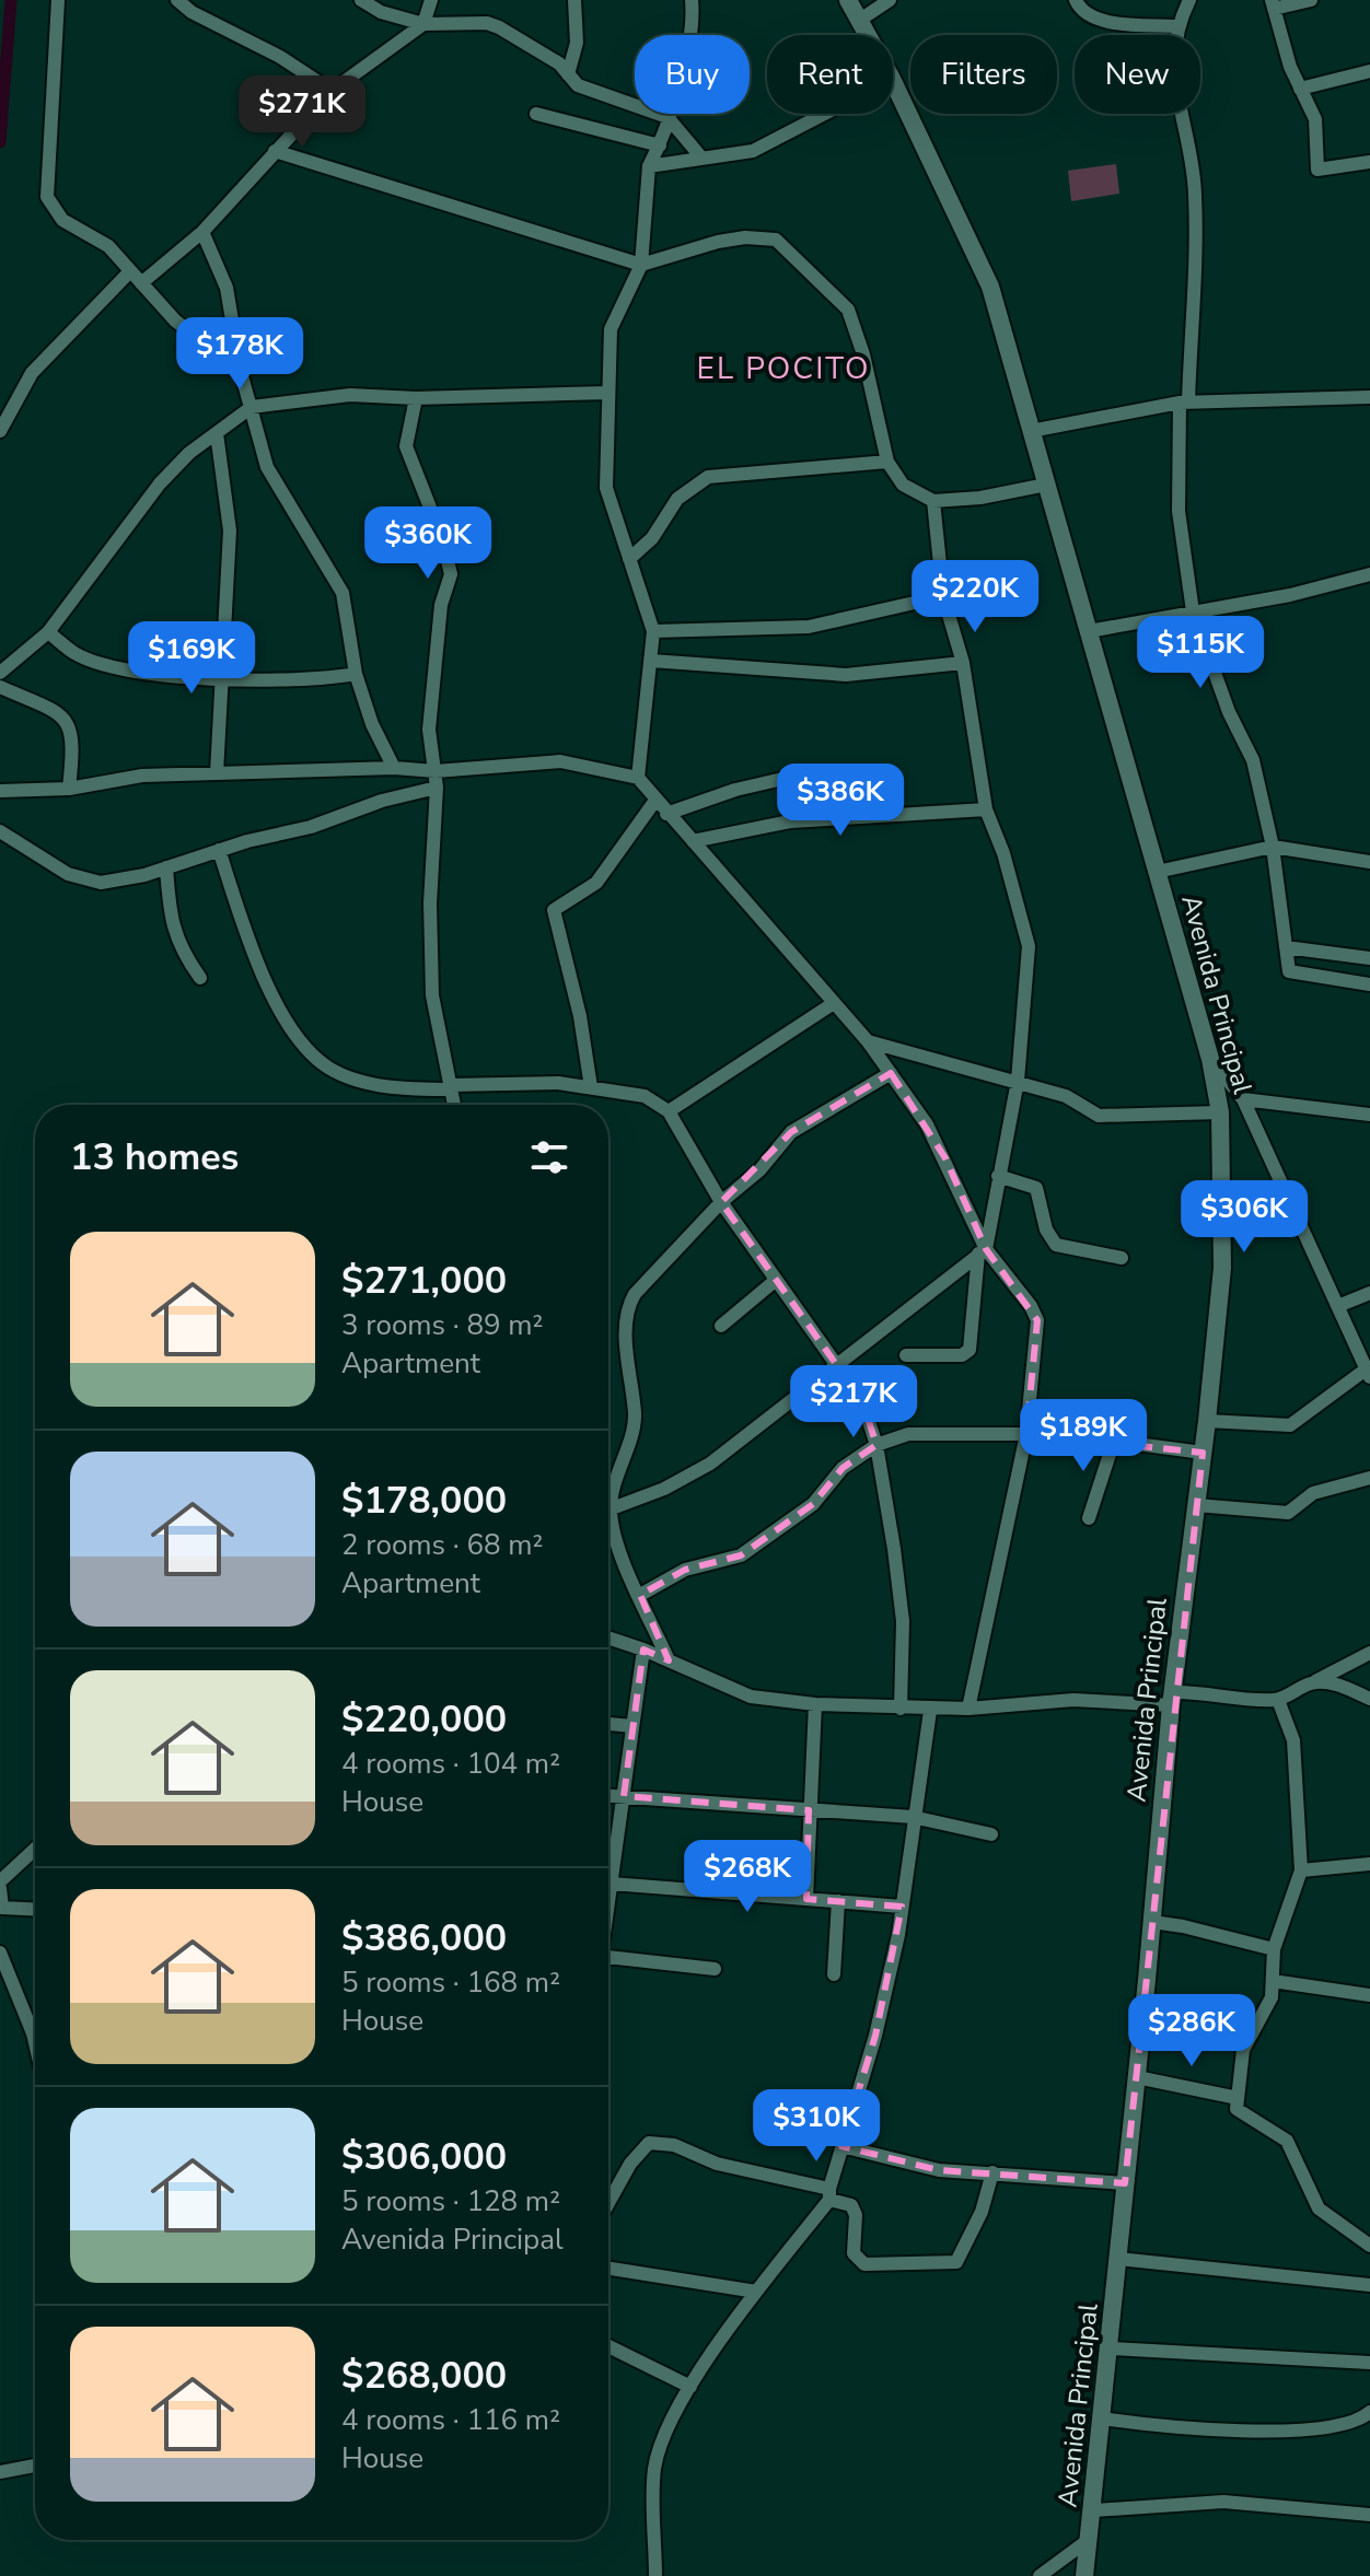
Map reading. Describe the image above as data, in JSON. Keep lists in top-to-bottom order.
{
  "streets": {
    "main road": ["Avenida Principal"]
  },
  "districts": ["EL POCITO"],
  "page": {
    "chip": [
      "Buy",
      "Rent",
      "Filters",
      "New"
    ],
    "price": [
      "$271K",
      "$178K",
      "$360K",
      "$220K",
      "$115K",
      "$169K",
      "$386K",
      "$306K",
      "$217K",
      "$189K",
      "$268K",
      "$286K",
      "$310K"
    ],
    "heading": "13 homes",
    "list": [
      {
        "name": "$271,000",
        "note": "3 rooms · 89 m² · Apartment"
      },
      {
        "name": "$178,000",
        "note": "2 rooms · 68 m² · Apartment"
      },
      {
        "name": "$220,000",
        "note": "4 rooms · 104 m² · House"
      },
      {
        "name": "$386,000",
        "note": "5 rooms · 168 m² · House"
      },
      {
        "name": "$306,000",
        "note": "5 rooms · 128 m² · Avenida Principal"
      },
      {
        "name": "$268,000",
        "note": "4 rooms · 116 m² · House"
      }
    ]
  }
}
